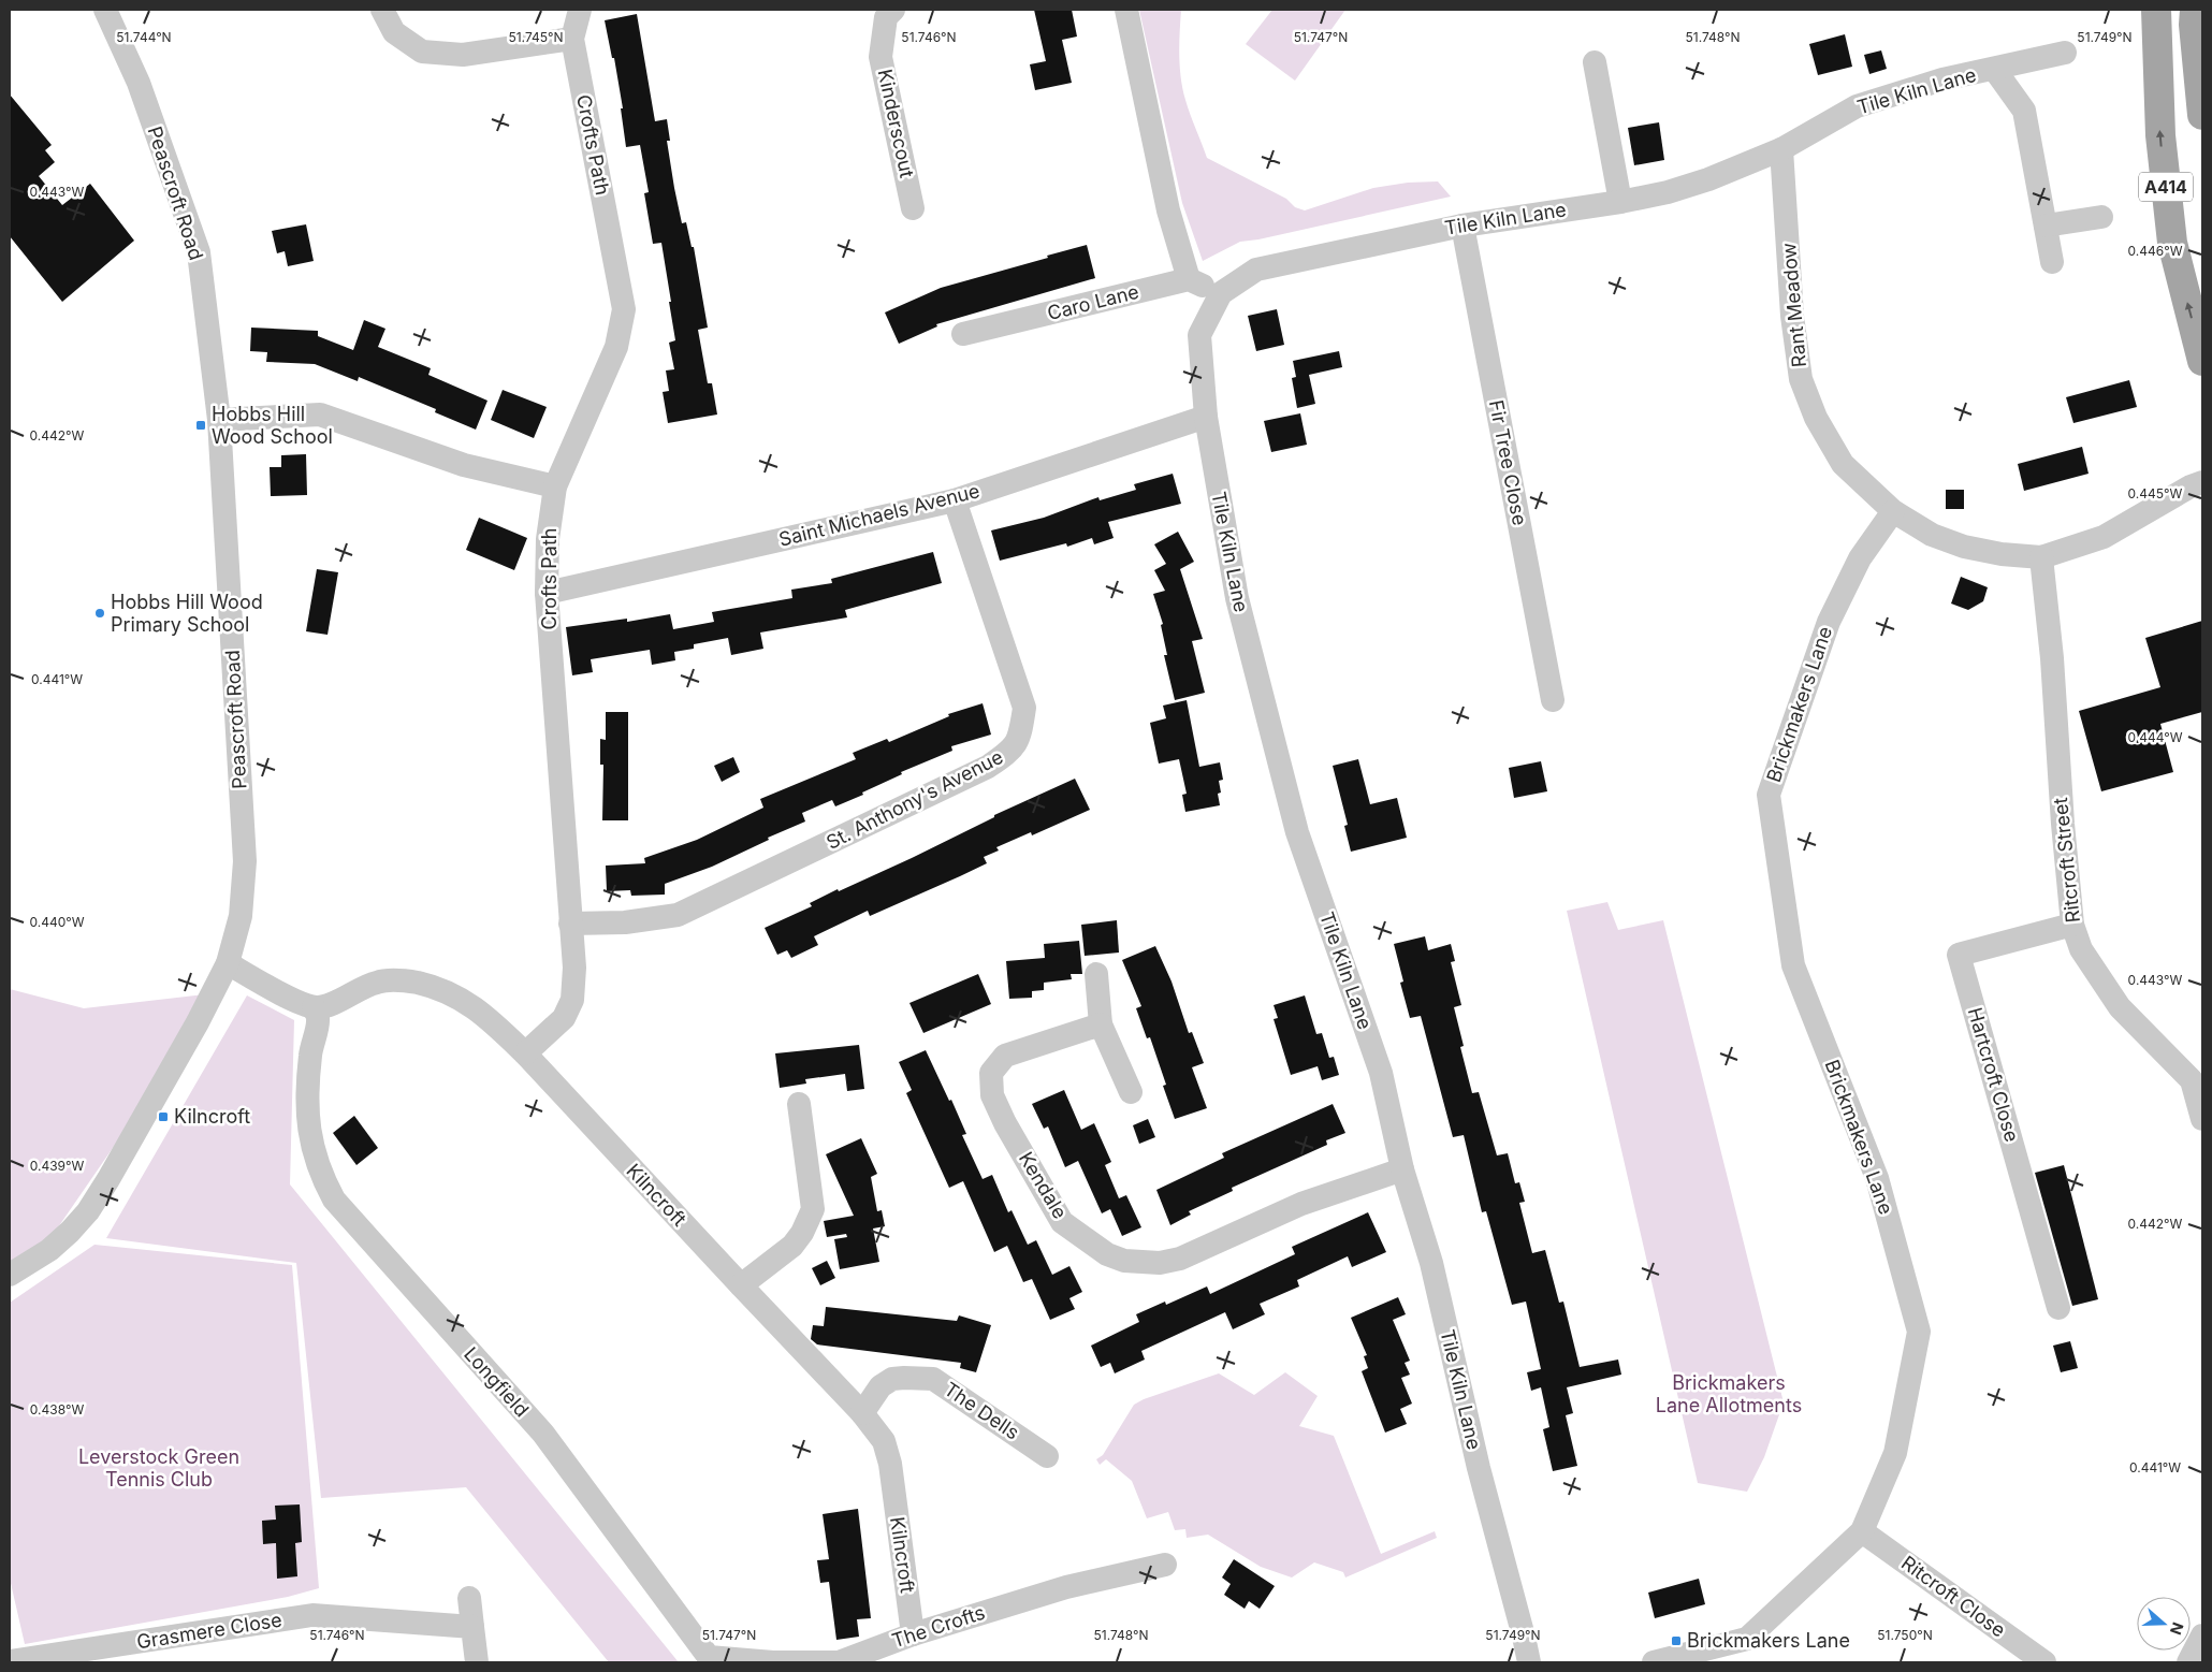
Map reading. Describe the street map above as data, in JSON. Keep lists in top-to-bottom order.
{
  "streets": {
    "main road": ["A414"],
    "street": [
      "Tile Kiln Lane",
      "Kinderscout",
      "Crofts Path",
      "Peascroft Road",
      "Caro Lane",
      "Rant Meadow",
      "Fir Tree Close",
      "Saint Michaels Avenue",
      "Brickmakers Lane",
      "St. Anthony's Avenue",
      "Ritcroft Street",
      "Hartcroft Close",
      "Kendale",
      "Kilncroft",
      "Longfield",
      "The Dells",
      "Ritcroft Close",
      "The Crofts",
      "Grasmere Close"
    ]
  },
  "crossings": [
    ["Tile Kiln Lane", "Rant Meadow"],
    ["Tile Kiln Lane", "Fir Tree Close"],
    ["Tile Kiln Lane", "Saint Michaels Avenue"],
    ["Tile Kiln Lane", "Kendale"],
    ["Crofts Path", "Saint Michaels Avenue"],
    ["Crofts Path", "St. Anthony's Avenue"],
    ["Crofts Path", "Kilncroft"],
    ["Rant Meadow", "Brickmakers Lane"],
    ["Rant Meadow", "Ritcroft Street"],
    ["Saint Michaels Avenue", "St. Anthony's Avenue"],
    ["Brickmakers Lane", "Ritcroft Close"],
    ["Ritcroft Street", "Hartcroft Close"],
    ["Kilncroft", "Longfield"],
    ["Kilncroft", "The Dells"],
    ["Kilncroft", "The Crofts"],
    ["Longfield", "The Crofts"]
  ],
  "parks": ["Brickmakers Lane Allotments", "Leverstock Green Tennis Club"],
  "places": {
    "transit": ["Hobbs Hill Wood School", "Kilncroft", "Brickmakers Lane"],
    "other": ["Hobbs Hill Wood Primary School"]
  },
  "north": "right",
  "coordinates": [
    "51.744°N",
    "51.745°N",
    "51.746°N",
    "51.747°N",
    "51.748°N",
    "51.749°N",
    "0.443°W",
    "0.446°W",
    "0.442°W",
    "0.445°W",
    "0.441°W",
    "0.444°W",
    "0.440°W",
    "0.439°W",
    "0.438°W",
    "51.750°N"
  ]
}
